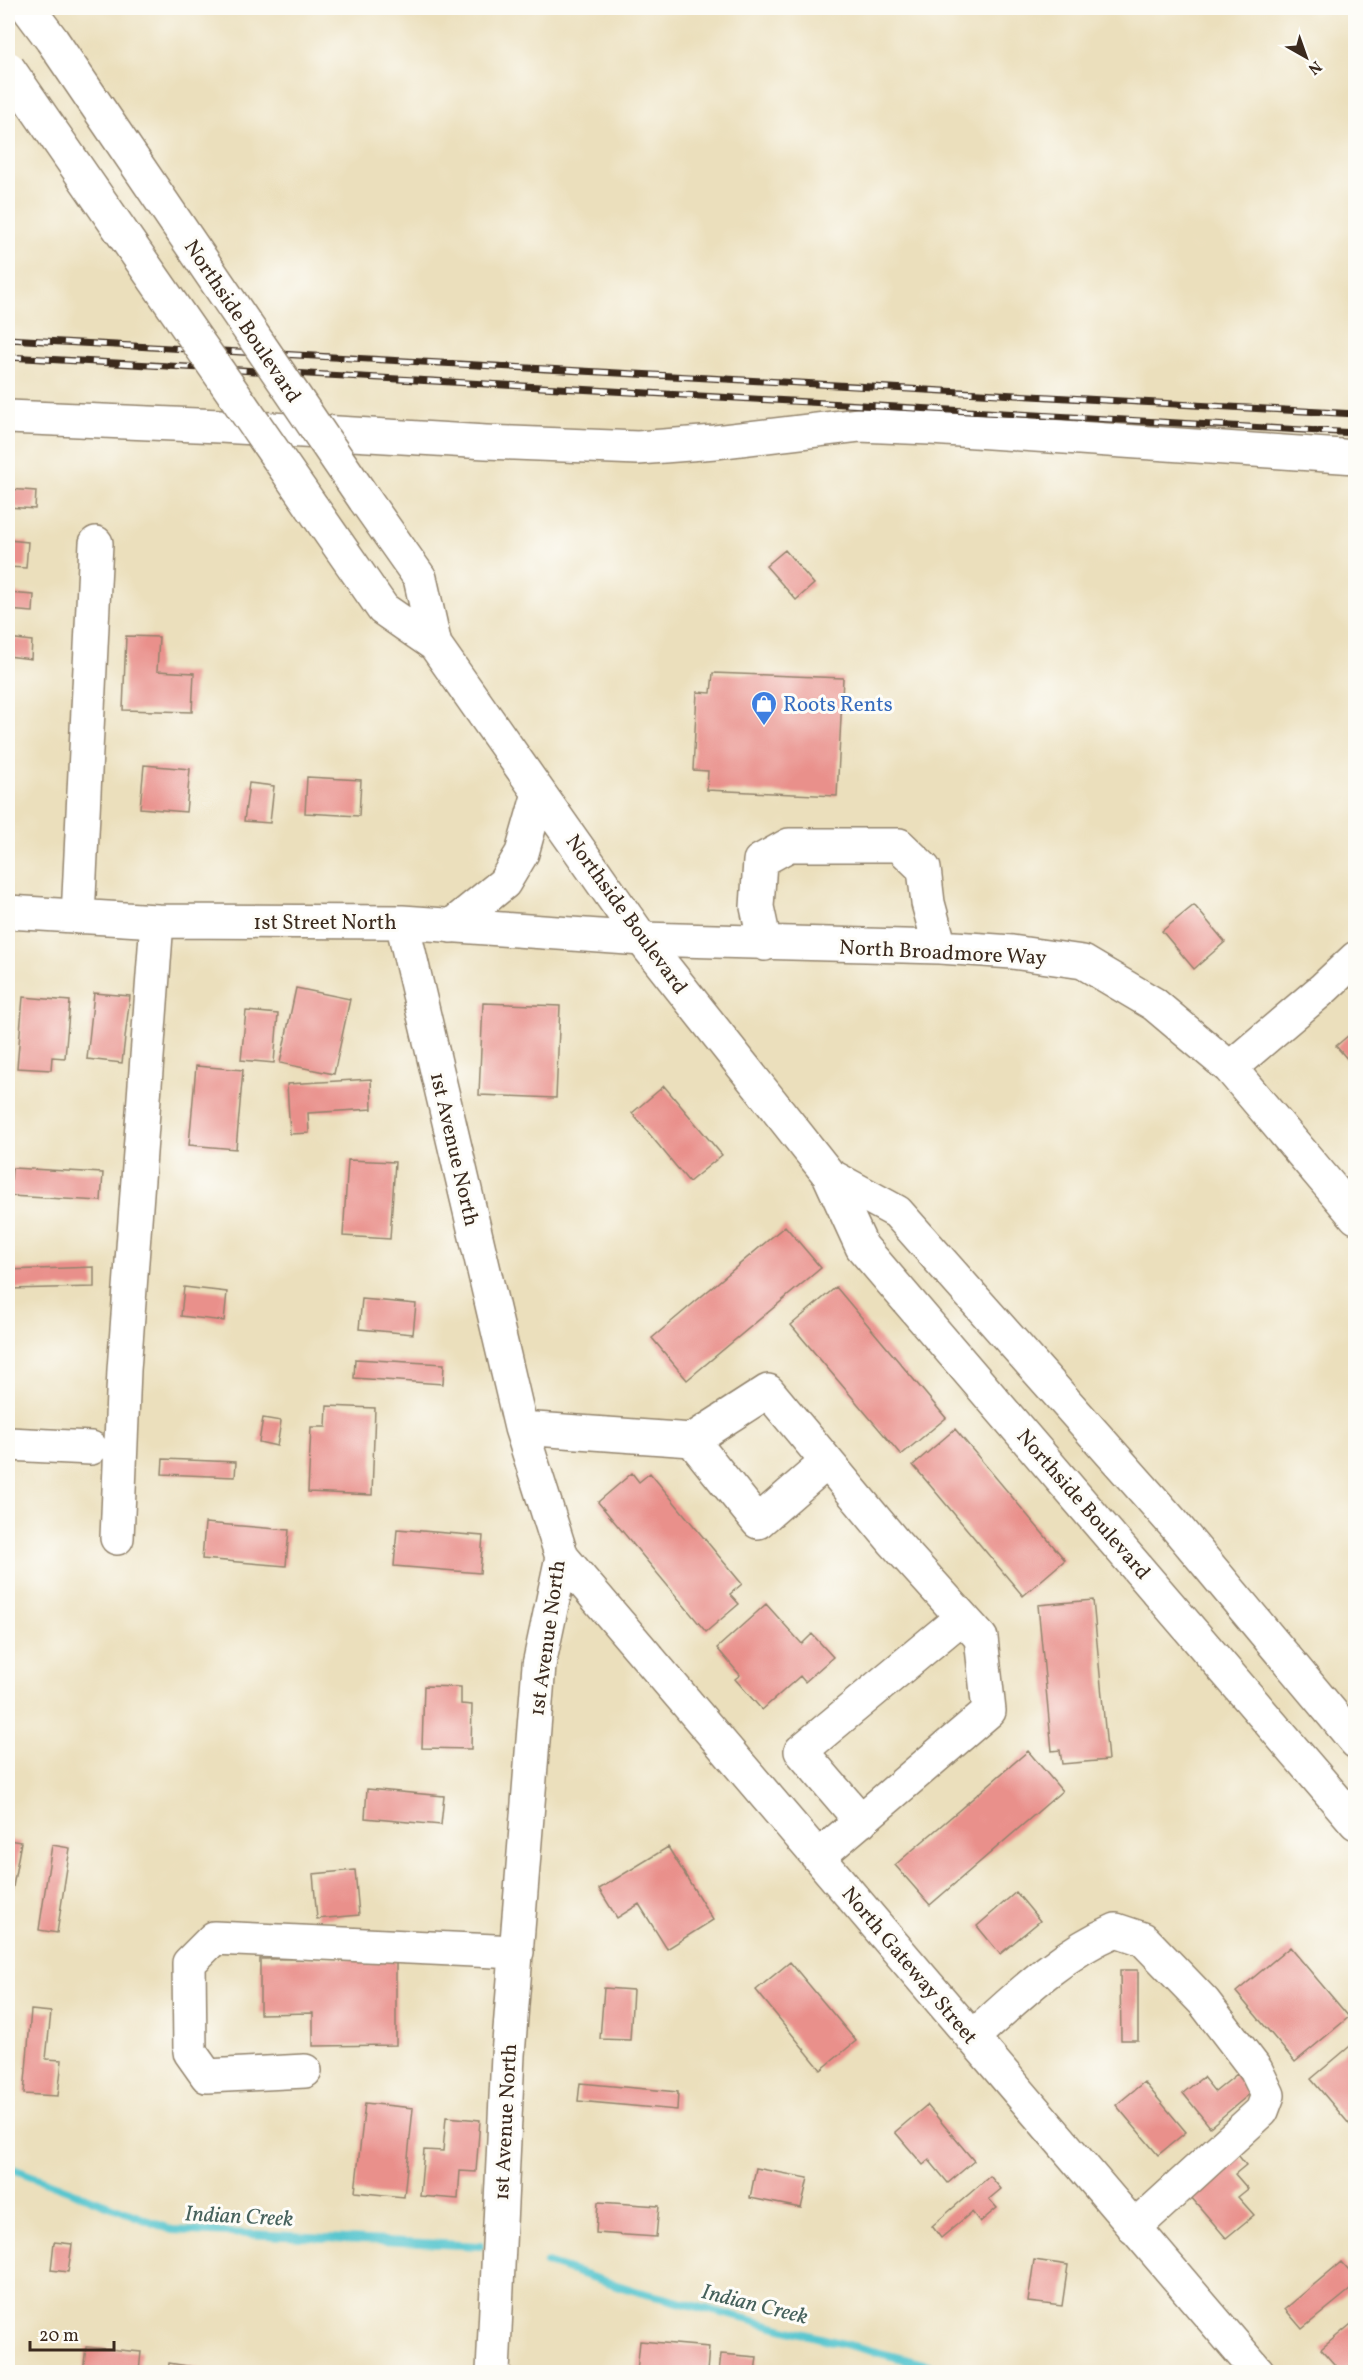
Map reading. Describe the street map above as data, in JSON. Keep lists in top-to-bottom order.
{
  "streets": {
    "street": [
      "Northside Boulevard",
      "1st Street North",
      "North Broadmore Way",
      "1st Avenue North",
      "North Gateway Street"
    ]
  },
  "crossings": [
    ["Northside Boulevard", "1st Street North"],
    ["Northside Boulevard", "North Broadmore Way"],
    ["1st Street North", "North Broadmore Way"],
    ["1st Street North", "1st Avenue North"],
    ["1st Avenue North", "North Gateway Street"]
  ],
  "water": ["Indian Creek"],
  "places": {
    "shop": ["Roots Rents"]
  },
  "scale_bar": "20 m",
  "north": "bottom right"
}
